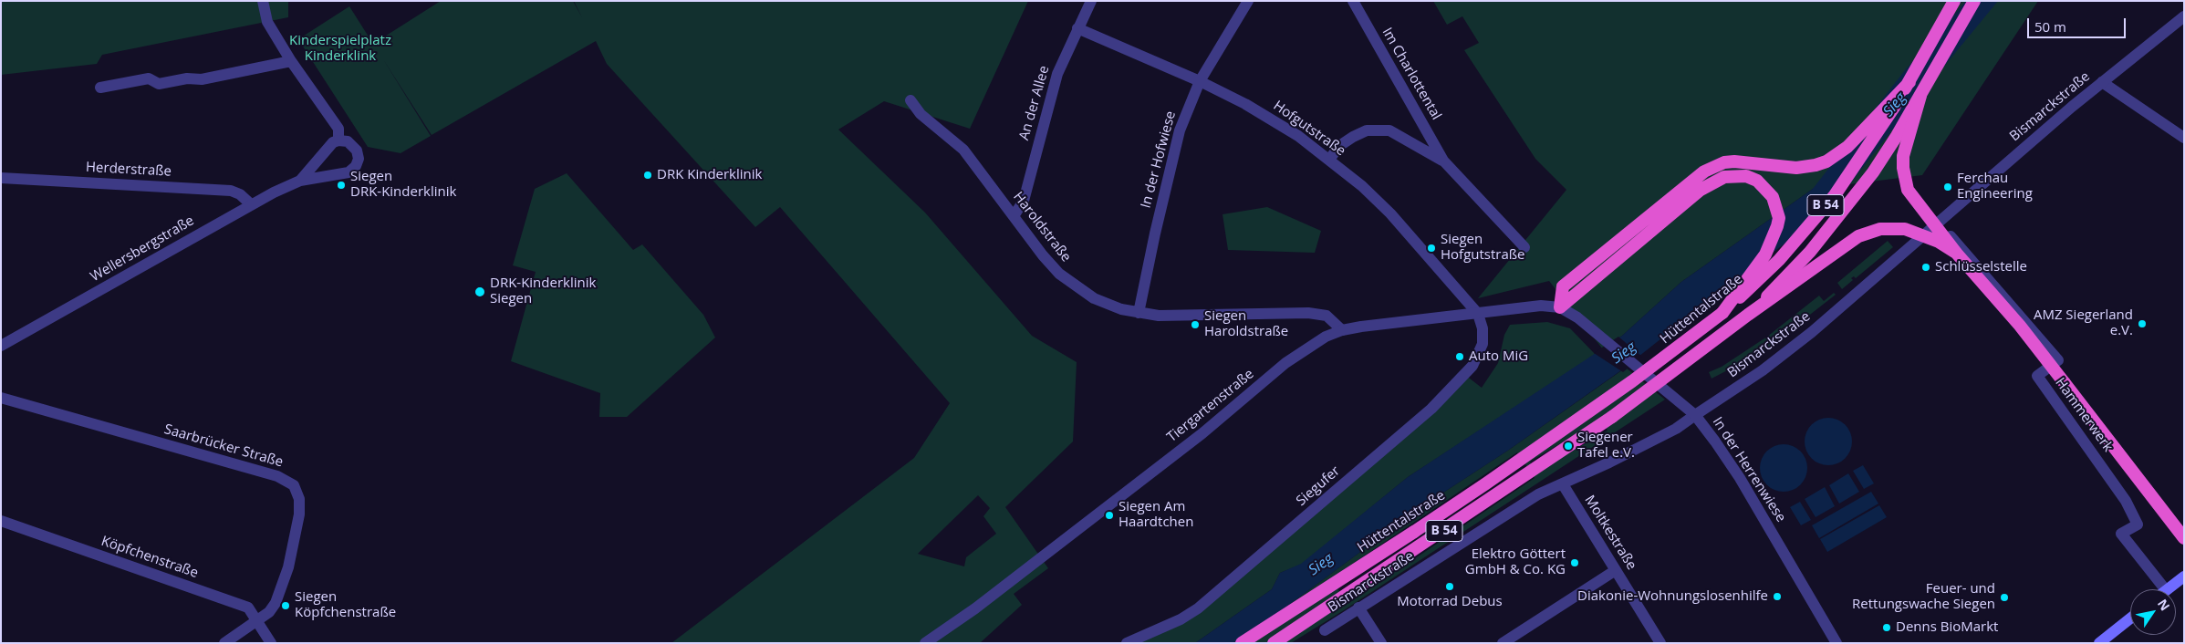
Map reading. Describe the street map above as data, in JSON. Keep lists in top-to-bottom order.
{
  "streets": {
    "highway": ["B 54", "Hüttentalstraße"],
    "street": [
      "Im Charlottental",
      "An der Allee",
      "Bismarckstraße",
      "Hofgutstraße",
      "In der Hofwiese",
      "Herderstraße",
      "Haroldstraße",
      "Wellersbergstraße",
      "Tiergartenstraße",
      "Hammerwerk",
      "Saarbrücker Straße",
      "In der Herrenwiese",
      "Siegufer",
      "Moltkestraße",
      "Köpfchenstraße"
    ]
  },
  "crossings": [
    ["Im Charlottental", "Hofgutstraße"],
    ["An der Allee", "Hofgutstraße"],
    ["An der Allee", "Haroldstraße"],
    ["Bismarckstraße", "Hammerwerk"],
    ["Bismarckstraße", "In der Herrenwiese"],
    ["Bismarckstraße", "Moltkestraße"],
    ["Hofgutstraße", "In der Hofwiese"],
    ["Hofgutstraße", "Tiergartenstraße"],
    ["Hofgutstraße", "Siegufer"],
    ["In der Hofwiese", "Haroldstraße"],
    ["Herderstraße", "Wellersbergstraße"],
    ["Haroldstraße", "Tiergartenstraße"],
    ["Tiergartenstraße", "In der Herrenwiese"],
    ["Tiergartenstraße", "Siegufer"],
    ["Saarbrücker Straße", "Köpfchenstraße"]
  ],
  "water": ["Sieg"],
  "parks": ["Kinderspielplatz Kinderklink"],
  "places": [
    "DRK Kinderklinik",
    "Siegen DRK-Kinderklinik",
    "Ferchau Engineering",
    "Siegen Hofgutstraße",
    "Schlüsselstelle",
    "DRK-Kinderklinik Siegen",
    "AMZ Siegerland e.V.",
    "Siegen Haroldstraße",
    "Auto MiG",
    "Siegener Tafel e.V.",
    "Siegen Am Haardtchen",
    "Elektro Göttert GmbH & Co. KG",
    "Motorrad Debus",
    "Diakonie-Wohnungslosenhilfe",
    "Feuer- und Rettungswache Siegen",
    "Siegen Köpfchenstraße",
    "Denns BioMarkt"
  ],
  "scale_bar": "50 m",
  "north": "top right"
}
